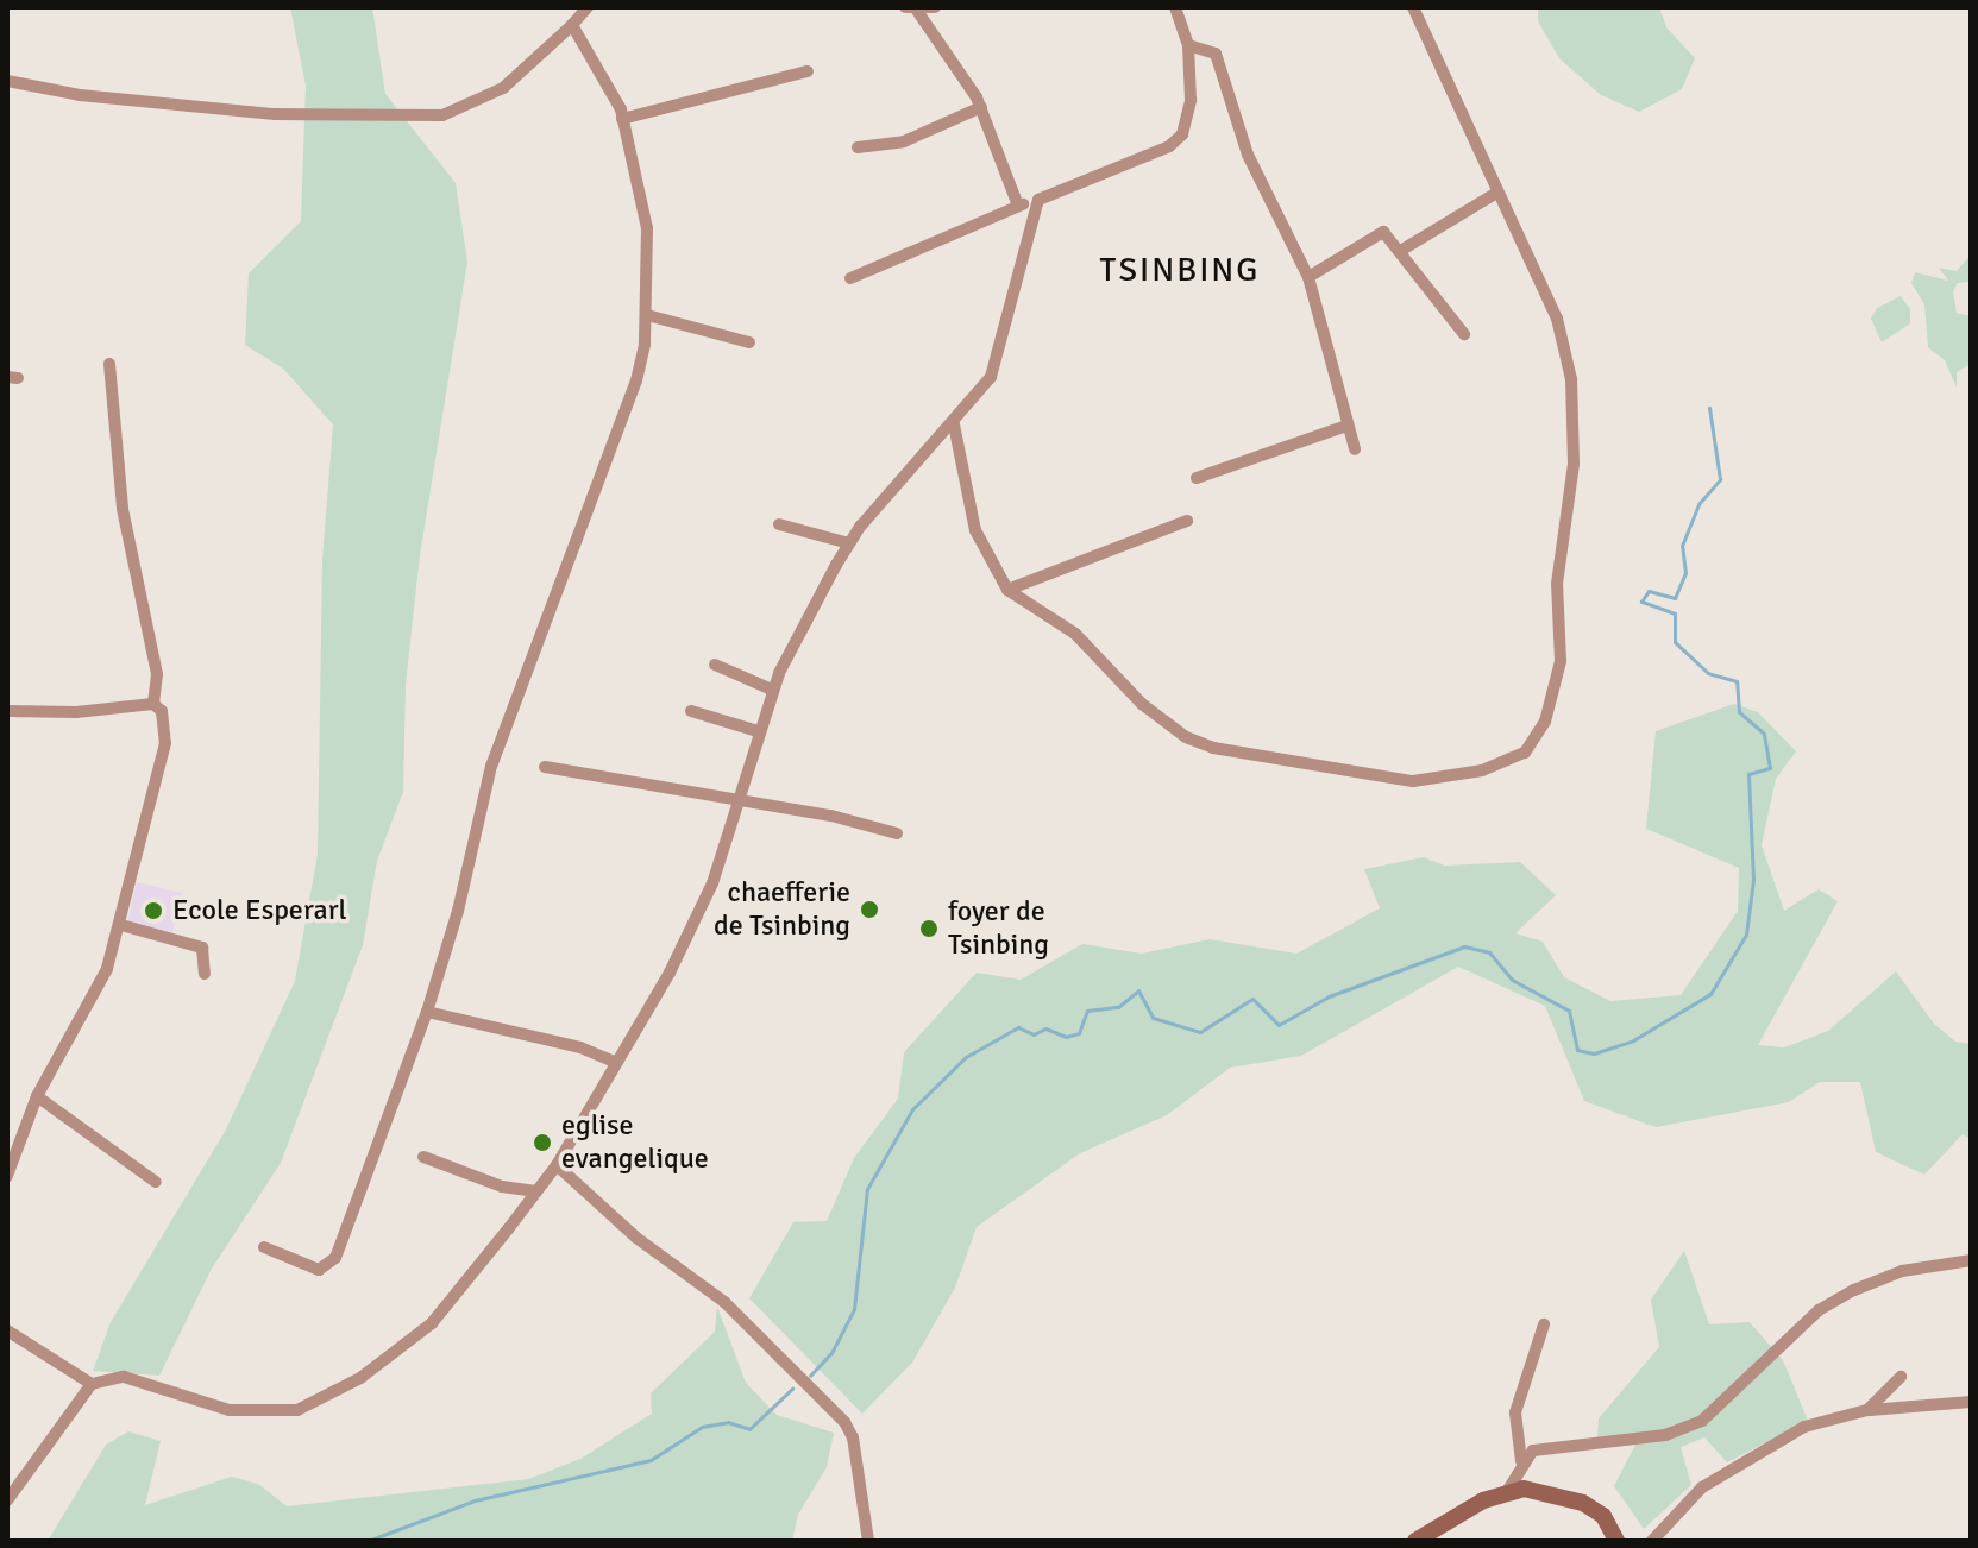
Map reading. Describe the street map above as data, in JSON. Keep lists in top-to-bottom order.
{
  "districts": ["TSINBING"],
  "places": [
    "chaefferie de Tsinbing",
    "Ecole Esperarl",
    "foyer de Tsinbing",
    "eglise evangelique"
  ]
}
